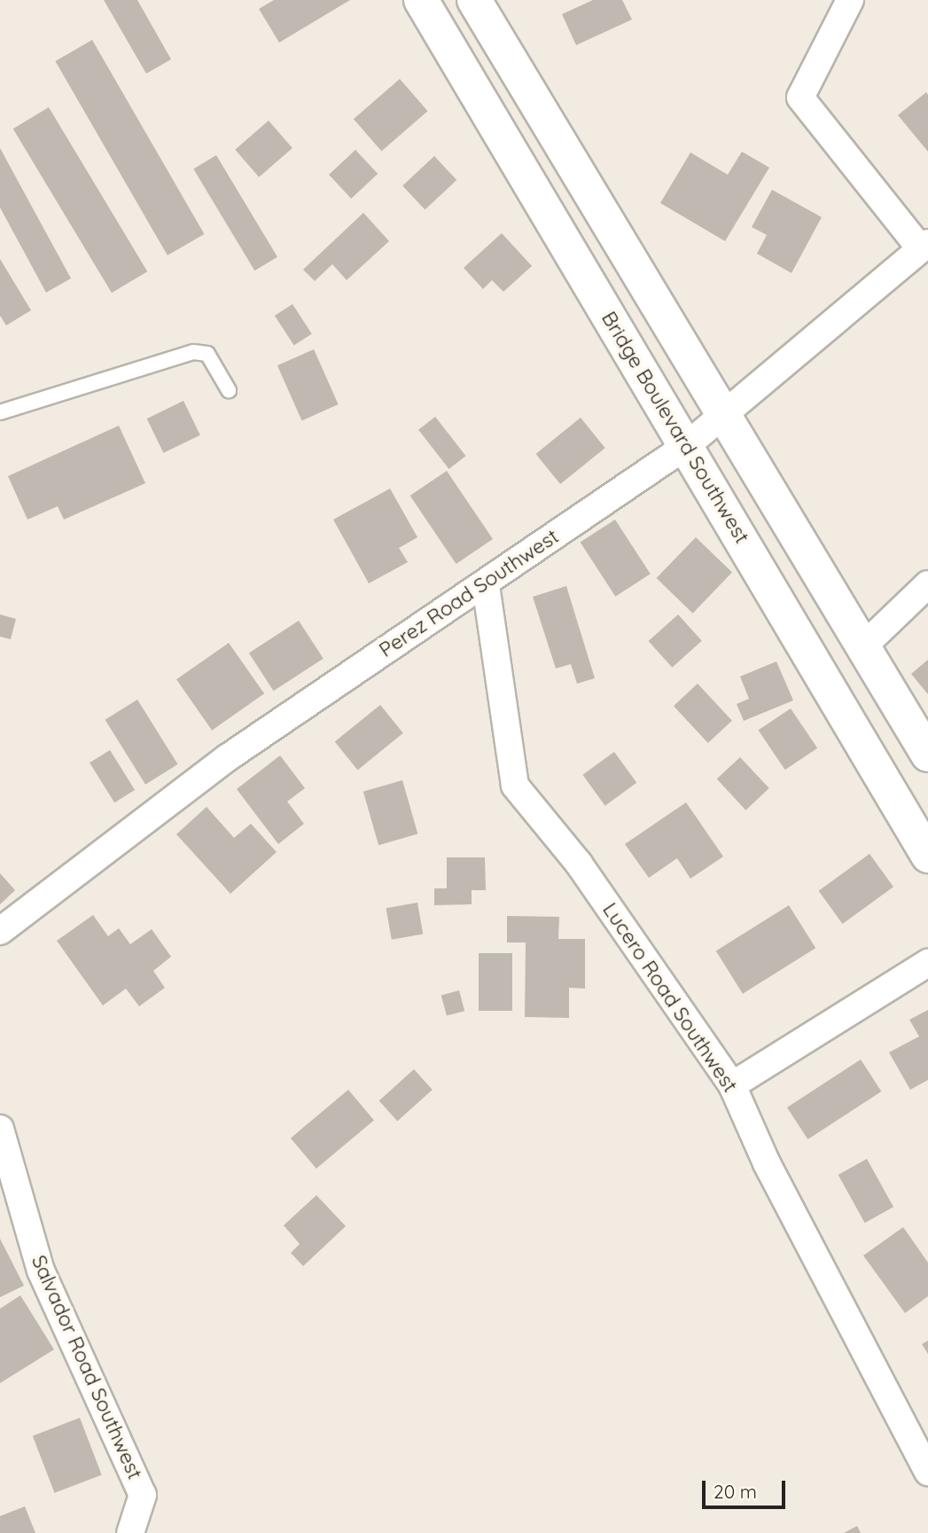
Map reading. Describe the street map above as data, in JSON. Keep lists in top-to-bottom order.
{
  "streets": {
    "main road": ["Bridge Boulevard Southwest"],
    "street": ["Perez Road Southwest", "Lucero Road Southwest", "Salvador Road Southwest"]
  },
  "crossings": [
    ["Bridge Boulevard Southwest", "Perez Road Southwest"],
    ["Perez Road Southwest", "Lucero Road Southwest"]
  ],
  "scale_bar": "20 m"
}
